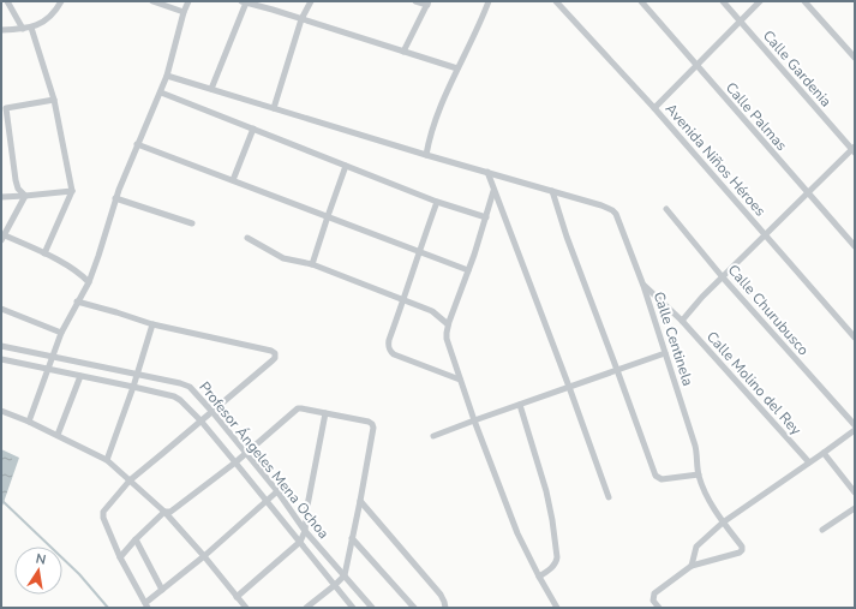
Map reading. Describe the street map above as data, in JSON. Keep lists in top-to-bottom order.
{
  "streets": {
    "street": [
      "Calle Gardenia",
      "Calle Palmas",
      "Avenida Niños Héroes",
      "Calle Churubusco",
      "Calle Centinela",
      "Calle Molino del Rey",
      "Profesor Ángeles Mena Ochoa"
    ]
  },
  "crossings": [
    ["Calle Centinela", "Calle Molino del Rey"]
  ],
  "north": "top"
}
